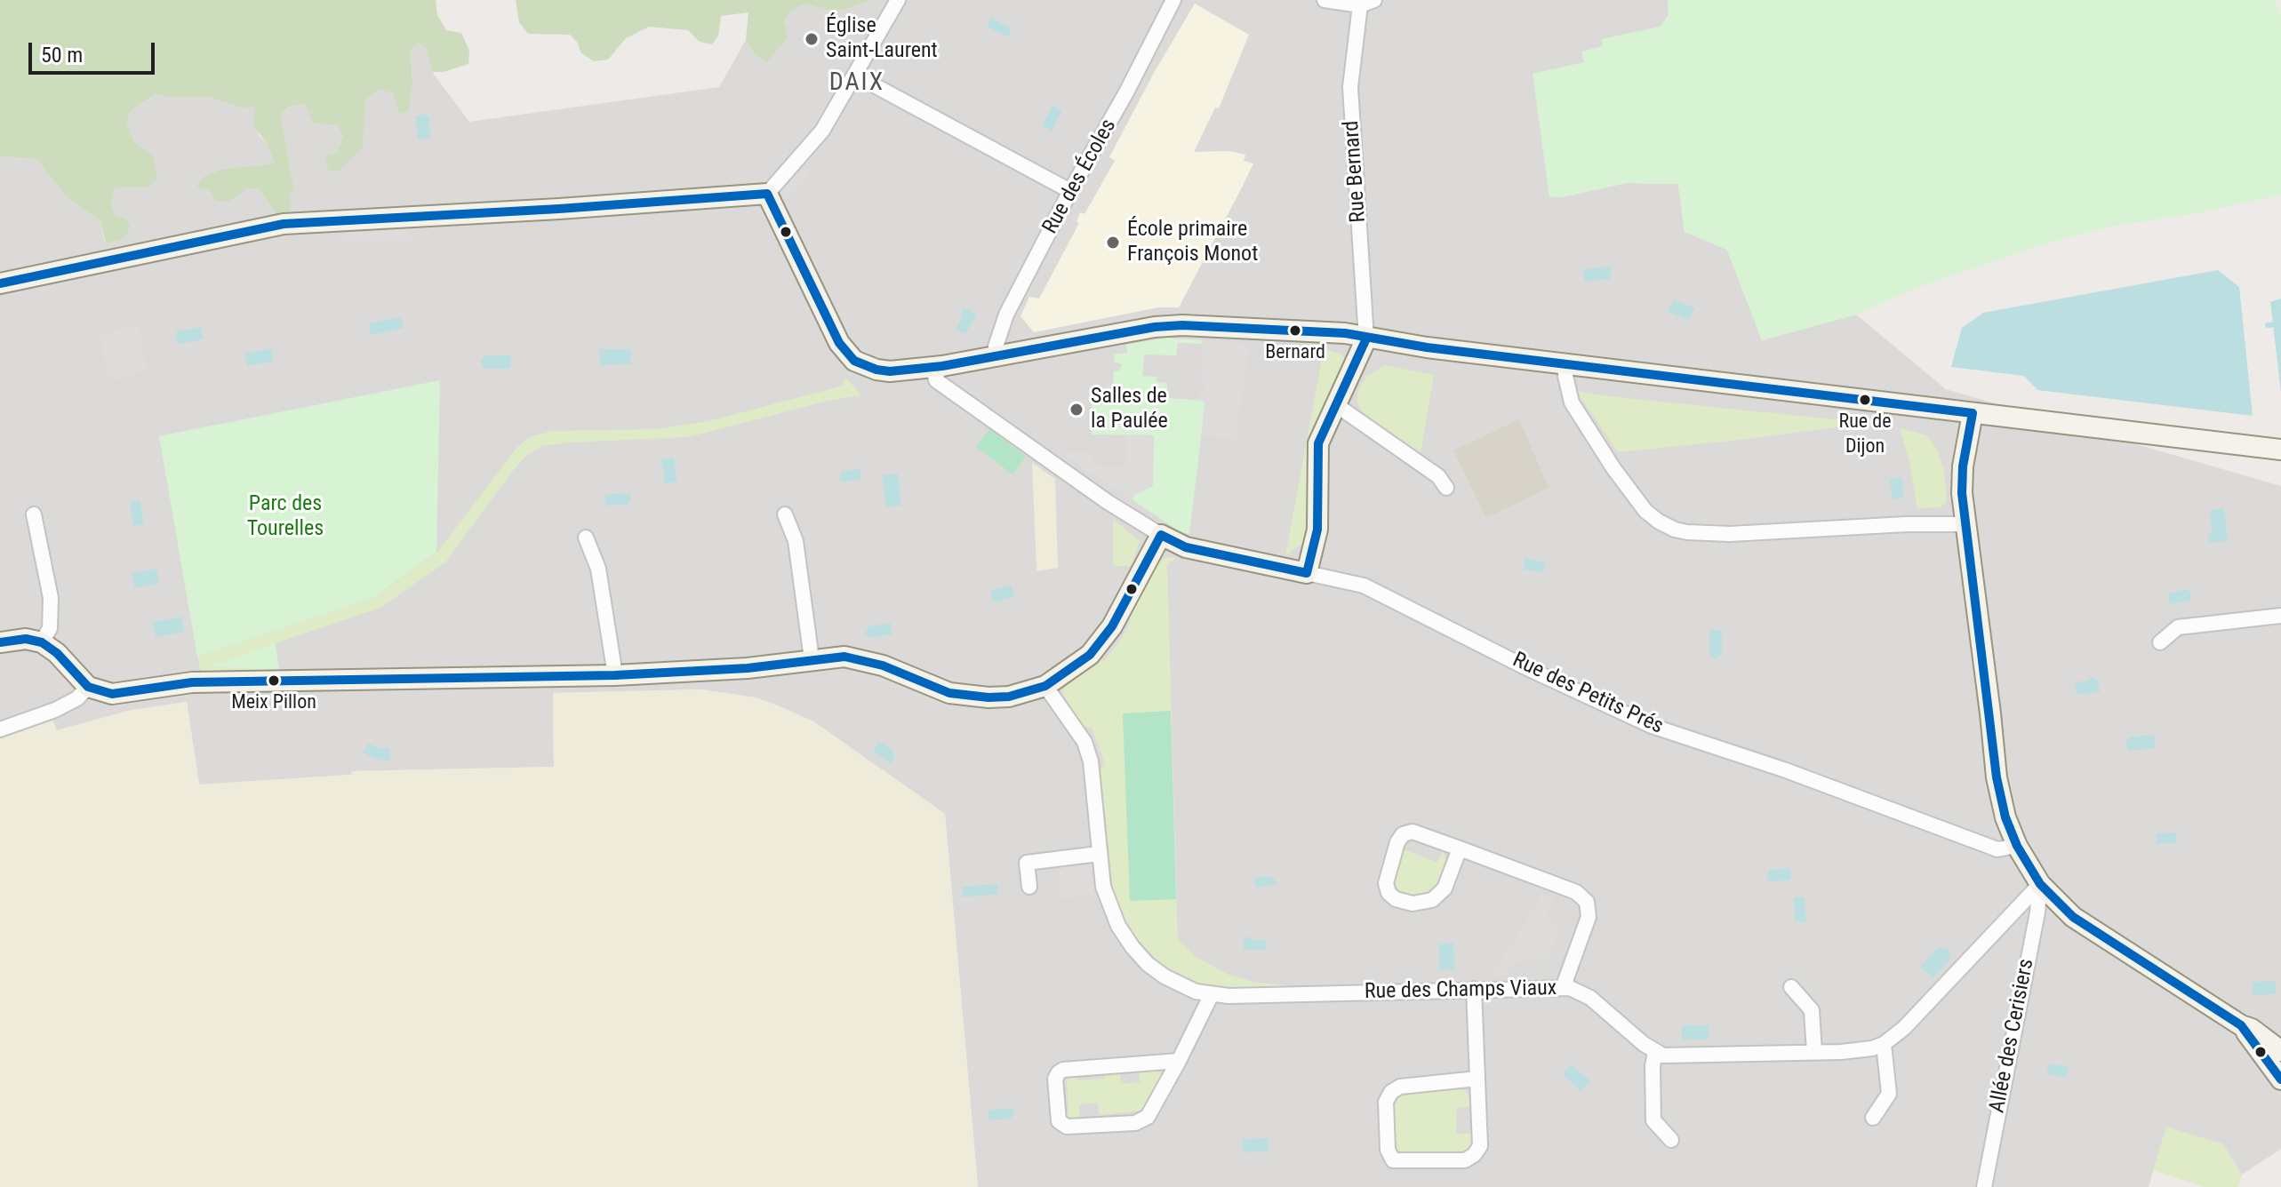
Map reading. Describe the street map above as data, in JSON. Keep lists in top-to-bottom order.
{
  "streets": {
    "street": [
      "Rue Bernard",
      "Rue des Écoles",
      "Rue des Petits Prés",
      "Rue des Champs Viaux",
      "Allée des Cerisiers"
    ]
  },
  "districts": ["DAIX"],
  "parks": ["Parc des Tourelles"],
  "places": [
    "Église Saint-Laurent",
    "École primaire François Monot",
    "Bernard",
    "Rue de Dijon",
    "Salles de la Paulée",
    "Meix Pillon"
  ],
  "scale_bar": "50 m"
}
